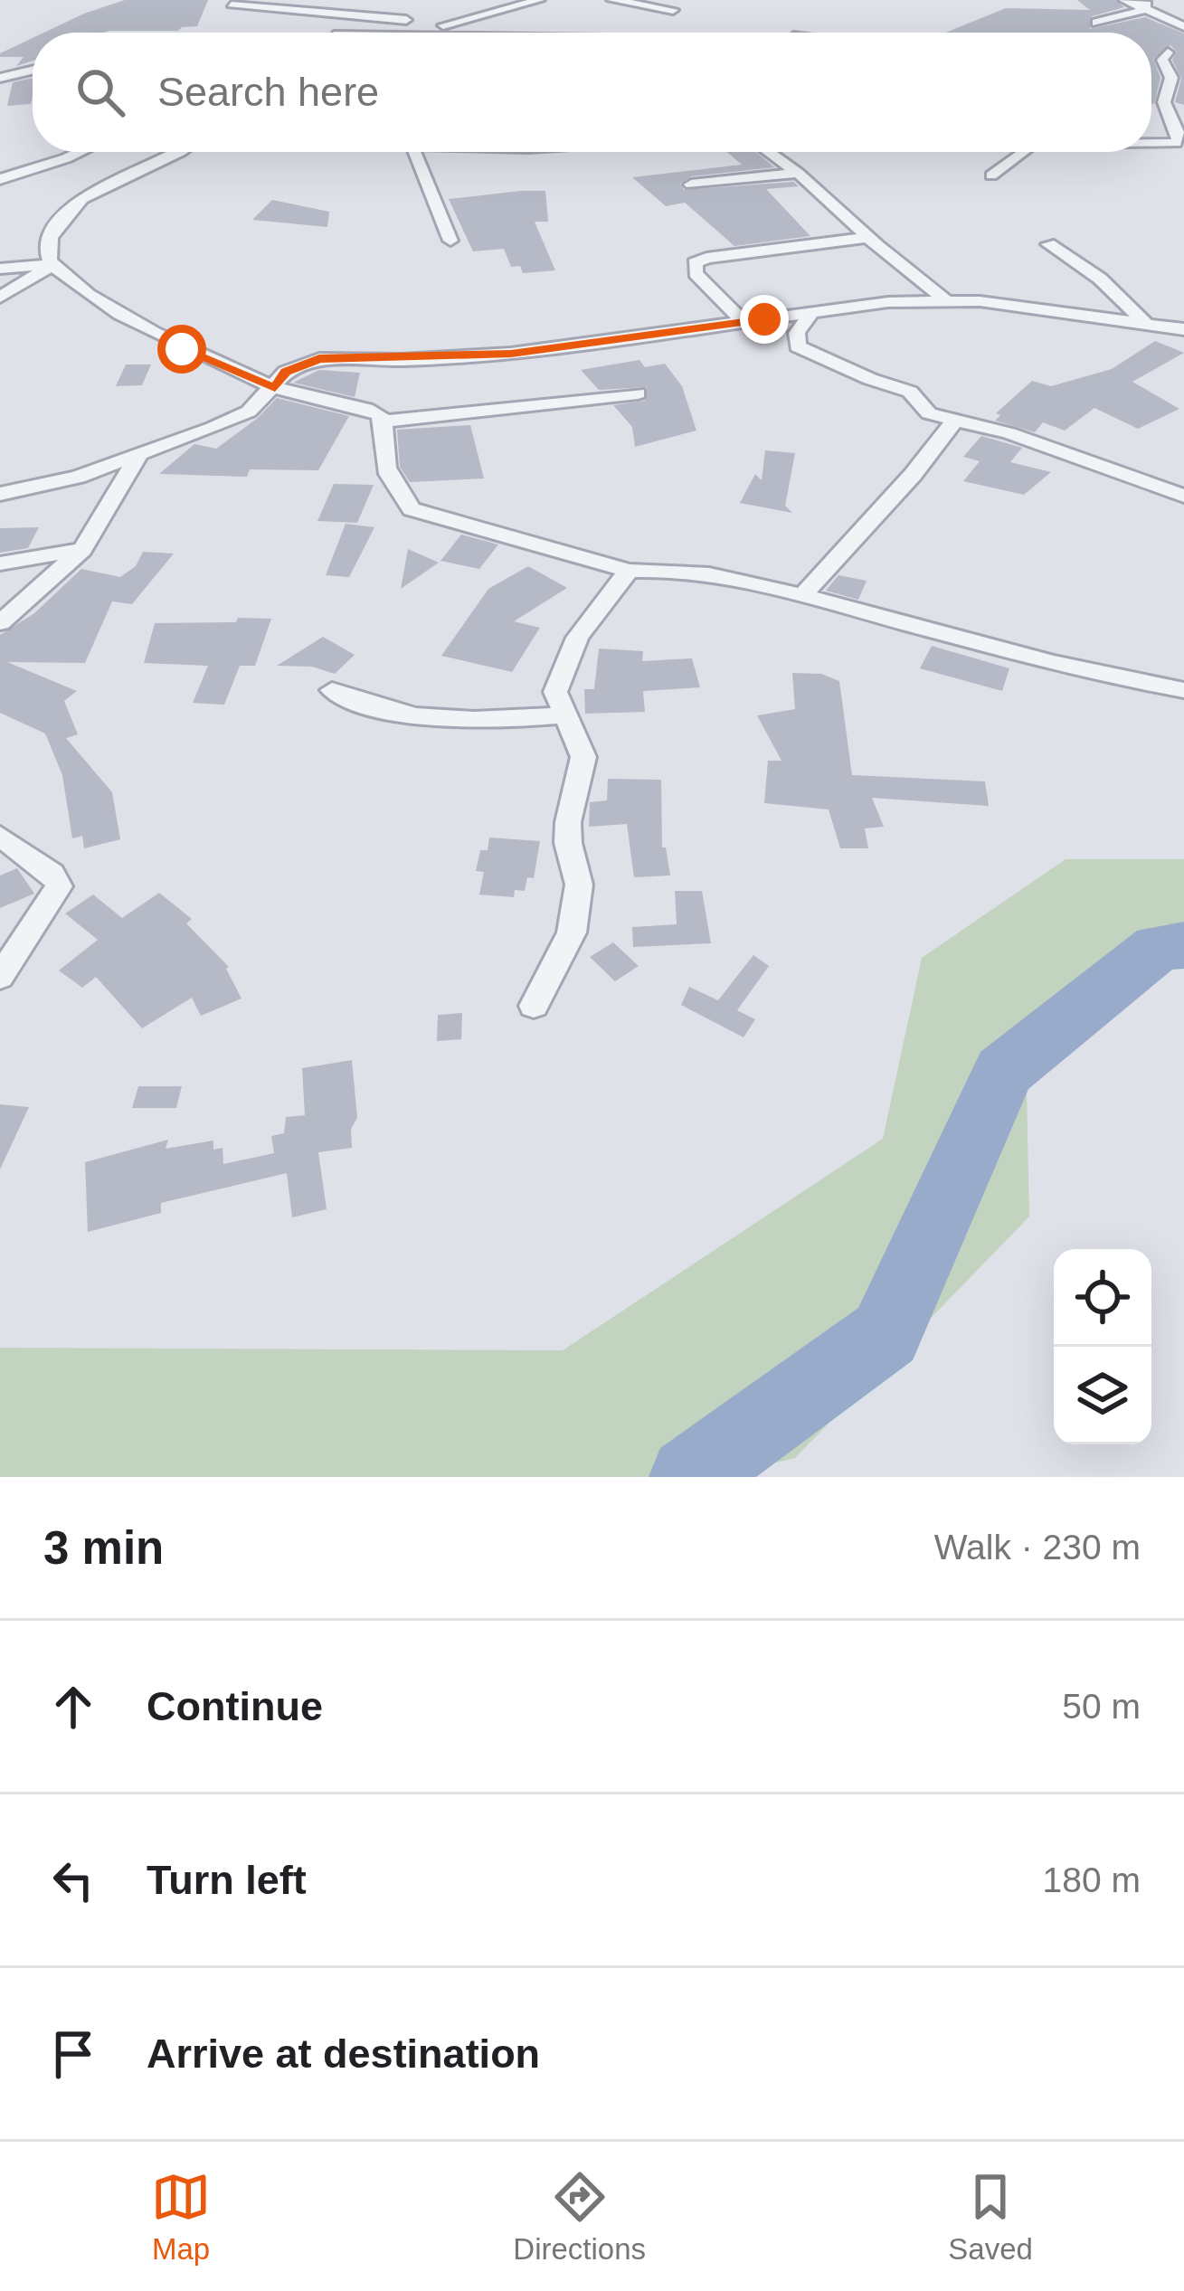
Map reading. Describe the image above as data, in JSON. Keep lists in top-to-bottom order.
{
  "page": {
    "search": "Search here",
    "heading": ["3 min", "Walk · 230 m"],
    "list": [
      ["Continue", "50 m"],
      ["Turn left", "180 m"],
      "Arrive at destination"
    ],
    "nav": ["Map", "Directions", "Saved"]
  }
}
